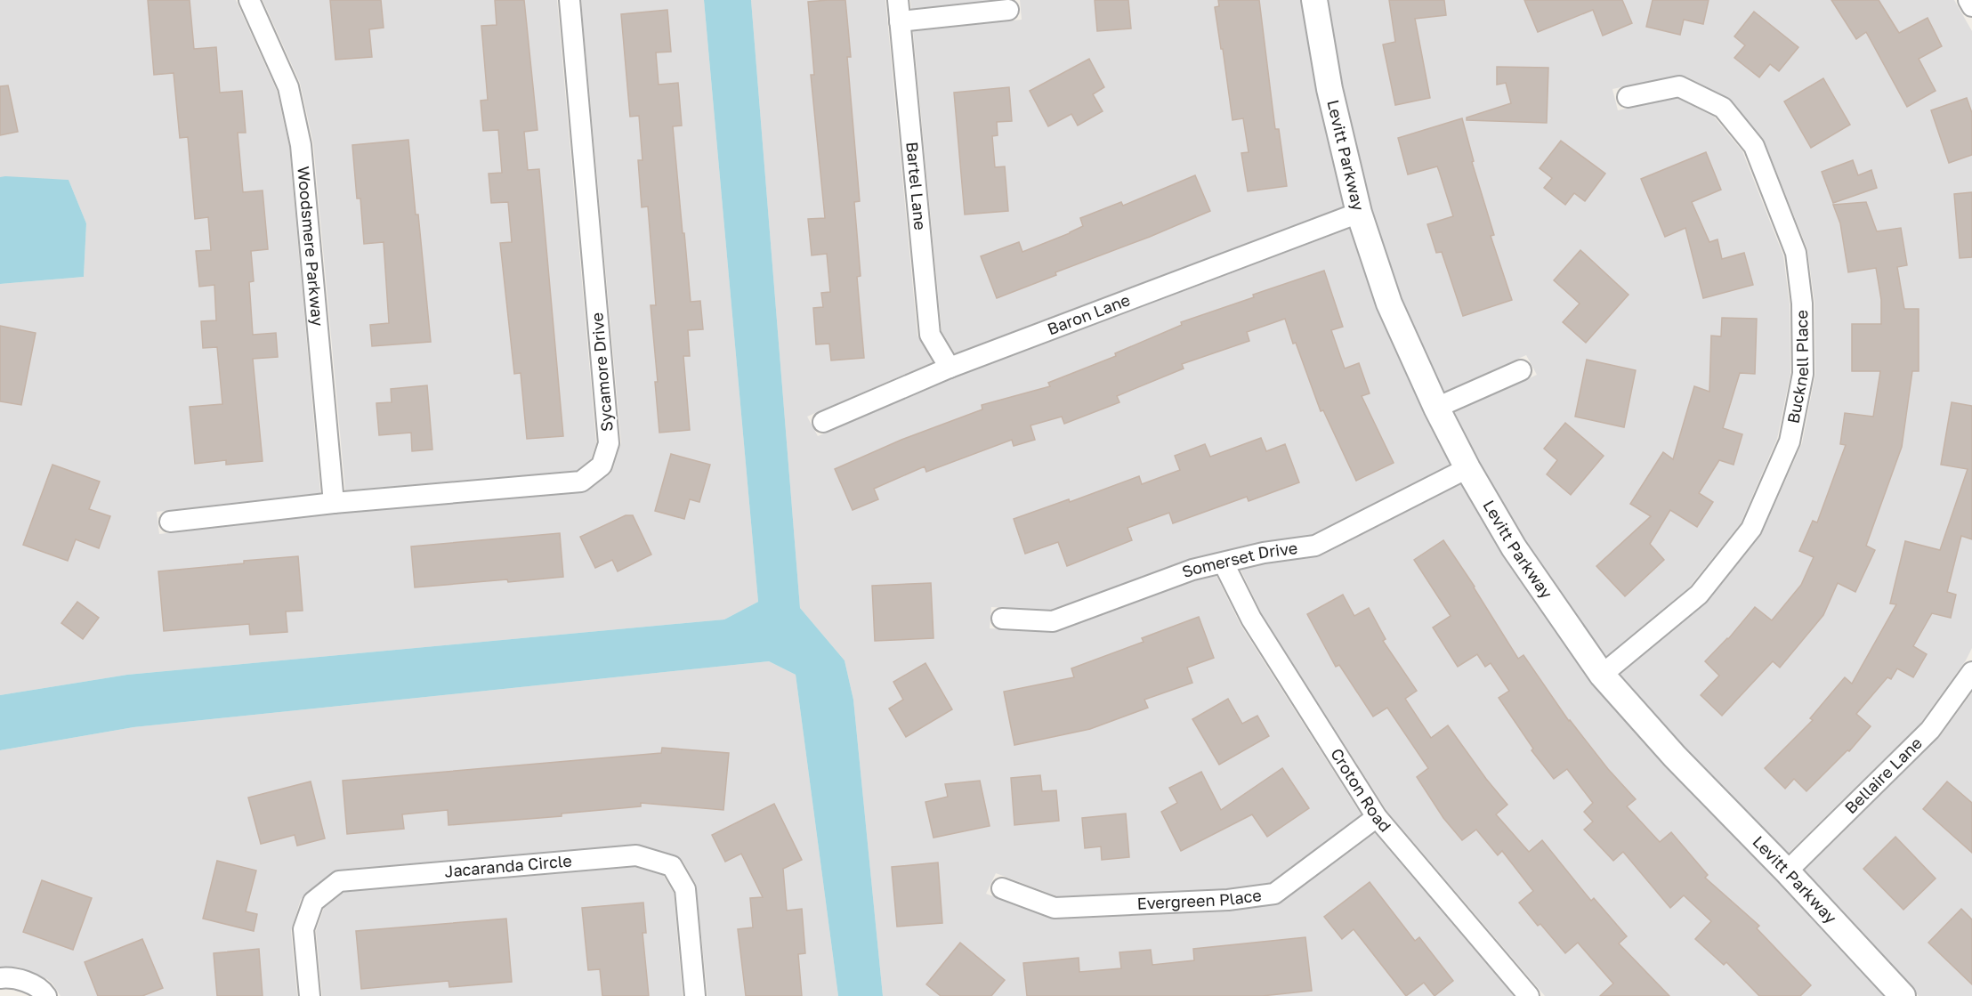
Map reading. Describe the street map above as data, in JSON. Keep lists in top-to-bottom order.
{
  "streets": {
    "street": [
      "Levitt Parkway",
      "Bartel Lane",
      "Woodsmere Parkway",
      "Baron Lane",
      "Bucknell Place",
      "Sycamore Drive",
      "Somerset Drive",
      "Bellaire Lane",
      "Croton Road",
      "Jacaranda Circle",
      "Evergreen Place"
    ]
  },
  "crossings": [
    ["Levitt Parkway", "Baron Lane"],
    ["Levitt Parkway", "Bucknell Place"],
    ["Levitt Parkway", "Somerset Drive"],
    ["Levitt Parkway", "Bellaire Lane"],
    ["Bartel Lane", "Baron Lane"],
    ["Woodsmere Parkway", "Sycamore Drive"],
    ["Somerset Drive", "Croton Road"],
    ["Croton Road", "Evergreen Place"]
  ]
}
